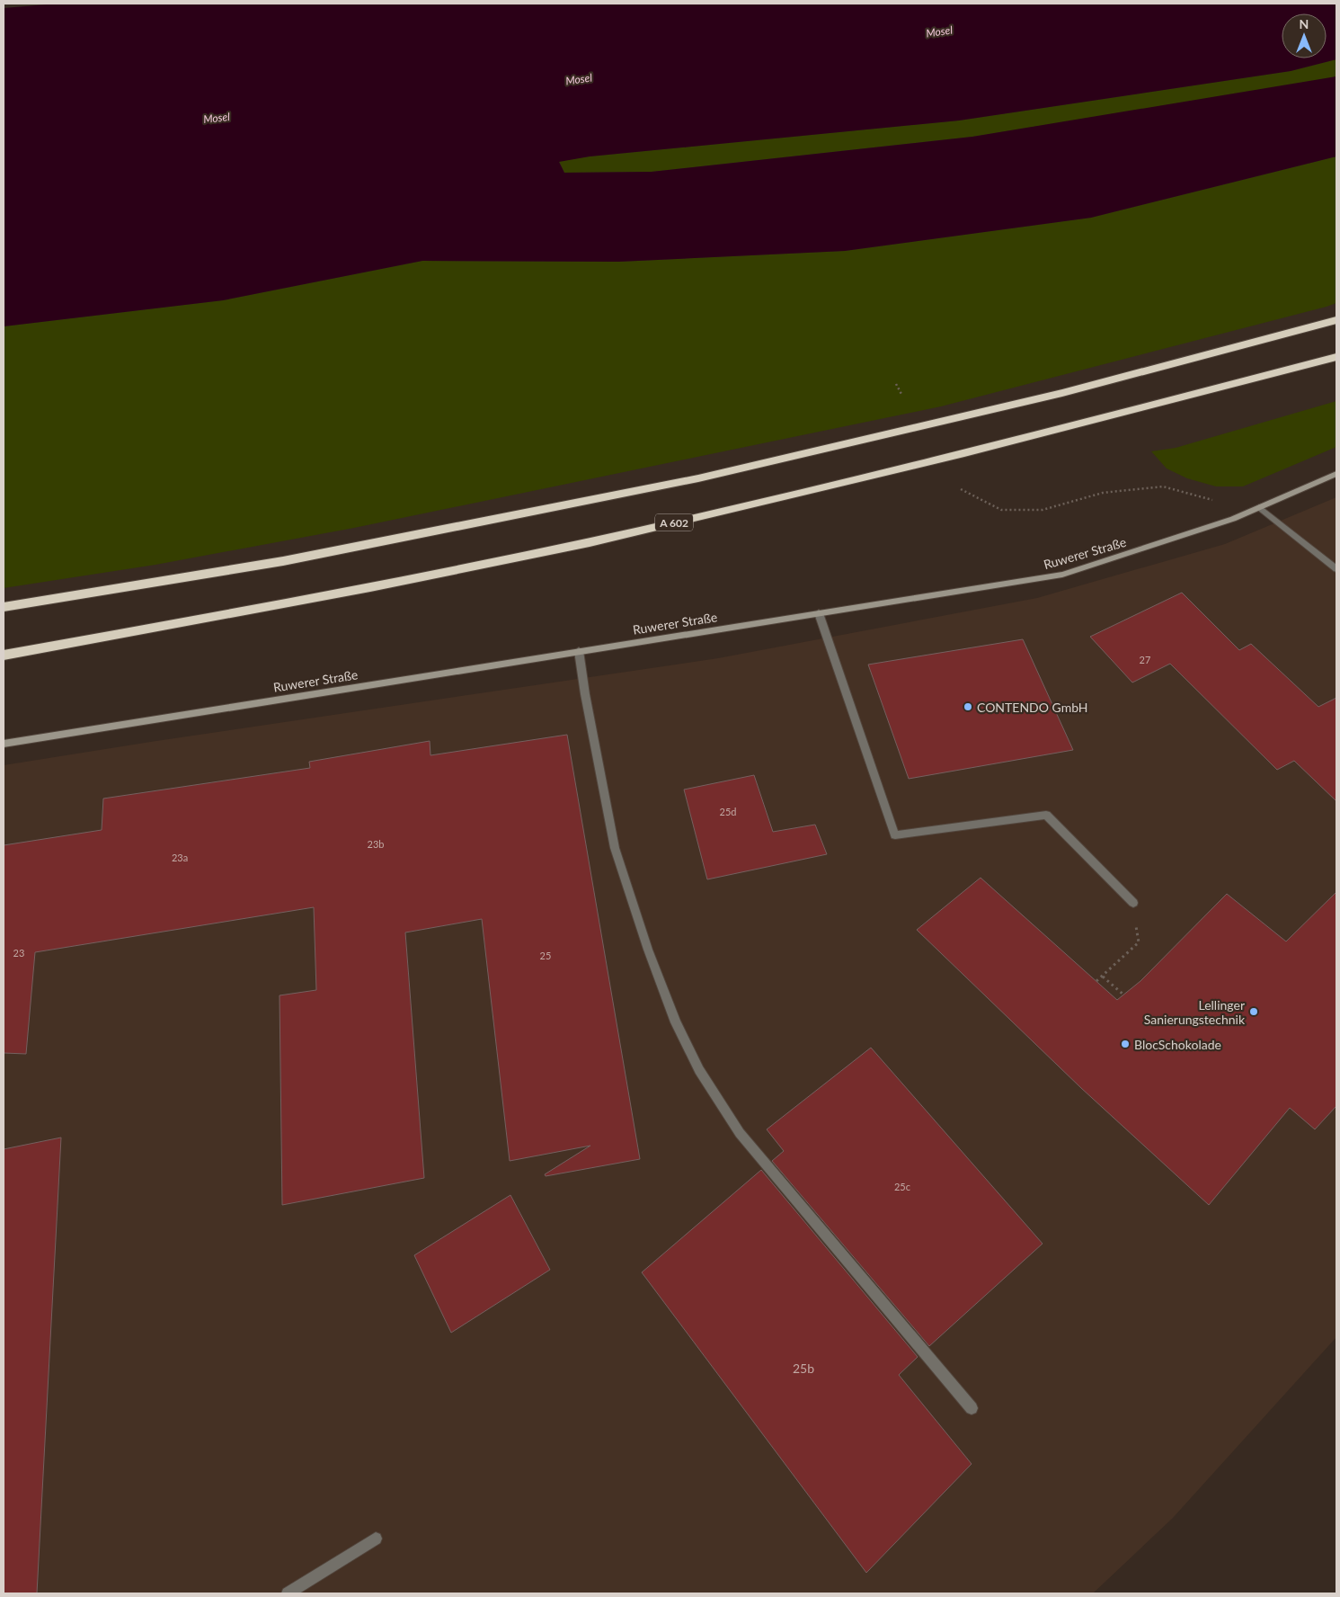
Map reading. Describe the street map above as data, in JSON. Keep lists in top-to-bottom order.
{
  "streets": {
    "highway": ["A 602"],
    "main road": ["Ruwerer Straße"]
  },
  "water": ["Mosel"],
  "places": ["CONTENDO GmbH", "Lellinger Sanierungstechnik", "BlocSchokolade"],
  "house_numbers": [
    "27",
    "25d",
    "23b",
    "23a",
    "23",
    "25",
    "25c",
    "25b"
  ],
  "north": "top"
}
